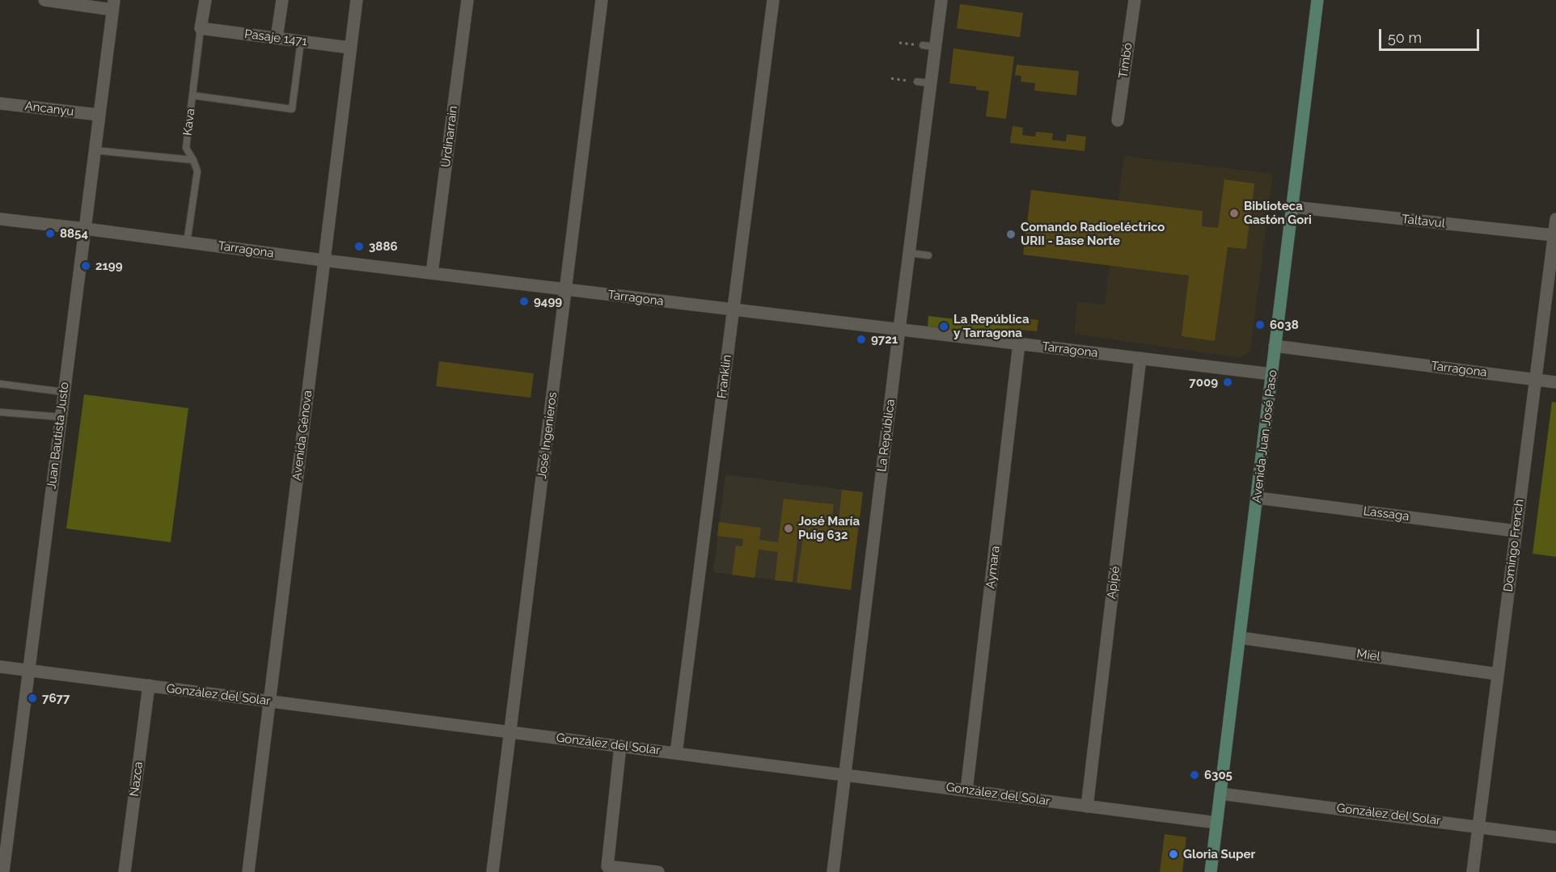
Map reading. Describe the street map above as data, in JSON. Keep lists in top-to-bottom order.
{
  "streets": {
    "main road": ["Avenida Juan José Paso"],
    "street": [
      "Pasaje 1471",
      "Timbó",
      "Ancanyu",
      "Kava",
      "Urdinarrain",
      "Taltavul",
      "Tarragona",
      "Franklin",
      "Juan Bautista Justo",
      "Avenida Génova",
      "José Ingenieros",
      "La República",
      "Lassaga",
      "Domingo French",
      "Aymara",
      "Apipé",
      "Miel",
      "González del Solar",
      "Nazca"
    ]
  },
  "crossings": [
    ["Pasaje 1471", "Kava"],
    ["Pasaje 1471", "Avenida Génova"],
    ["Ancanyu", "Juan Bautista Justo"],
    ["Kava", "Tarragona"],
    ["Urdinarrain", "Tarragona"],
    ["Taltavul", "Avenida Juan José Paso"],
    ["Taltavul", "Domingo French"],
    ["Tarragona", "Franklin"],
    ["Tarragona", "Juan Bautista Justo"],
    ["Tarragona", "Avenida Génova"],
    ["Tarragona", "José Ingenieros"],
    ["Tarragona", "La República"],
    ["Tarragona", "Avenida Juan José Paso"],
    ["Tarragona", "Domingo French"],
    ["Tarragona", "Aymara"],
    ["Tarragona", "Apipé"],
    ["Franklin", "González del Solar"],
    ["Juan Bautista Justo", "González del Solar"],
    ["Avenida Génova", "González del Solar"],
    ["José Ingenieros", "González del Solar"],
    ["La República", "González del Solar"],
    ["Avenida Juan José Paso", "Lassaga"],
    ["Avenida Juan José Paso", "Miel"],
    ["Avenida Juan José Paso", "González del Solar"],
    ["Lassaga", "Domingo French"],
    ["Domingo French", "Miel"],
    ["Domingo French", "González del Solar"],
    ["Aymara", "González del Solar"],
    ["Apipé", "González del Solar"],
    ["González del Solar", "Nazca"]
  ],
  "places": [
    "Biblioteca Gastón Gori",
    "8854",
    "Comando Radioeléctrico URII - Base Norte",
    "3886",
    "2199",
    "9499",
    "6038",
    "La República y Tarragona",
    "9721",
    "7009",
    "José María Puig 632",
    "7677",
    "6305",
    "Gloria Super"
  ],
  "scale_bar": "50 m"
}
